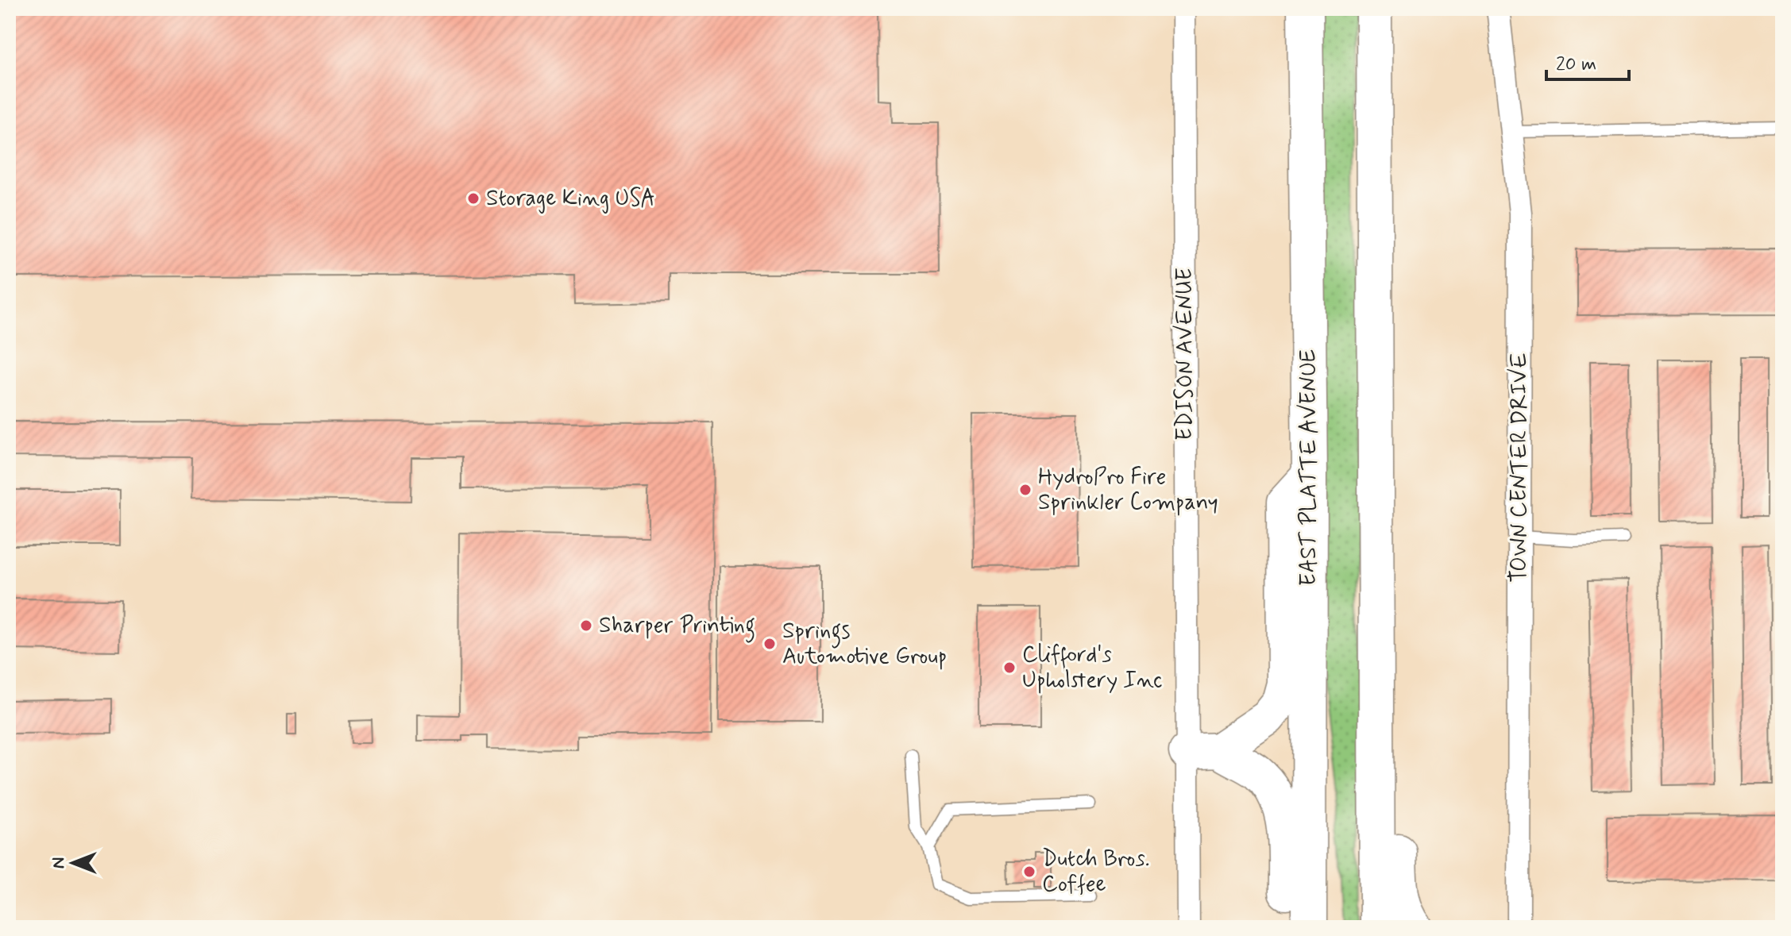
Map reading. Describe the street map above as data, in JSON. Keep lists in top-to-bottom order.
{
  "streets": {
    "highway": ["EAST PLATTE AVENUE"],
    "street": ["EDISON AVENUE", "TOWN CENTER DRIVE"]
  },
  "places": [
    "Storage King USA",
    "HydroPro Fire Sprinkler Company",
    "Sharper Printing",
    "Springs Automotive Group",
    "Clifford's Upholstery Inc",
    "Dutch Bros. Coffee"
  ],
  "scale_bar": "20 m",
  "north": "left"
}
